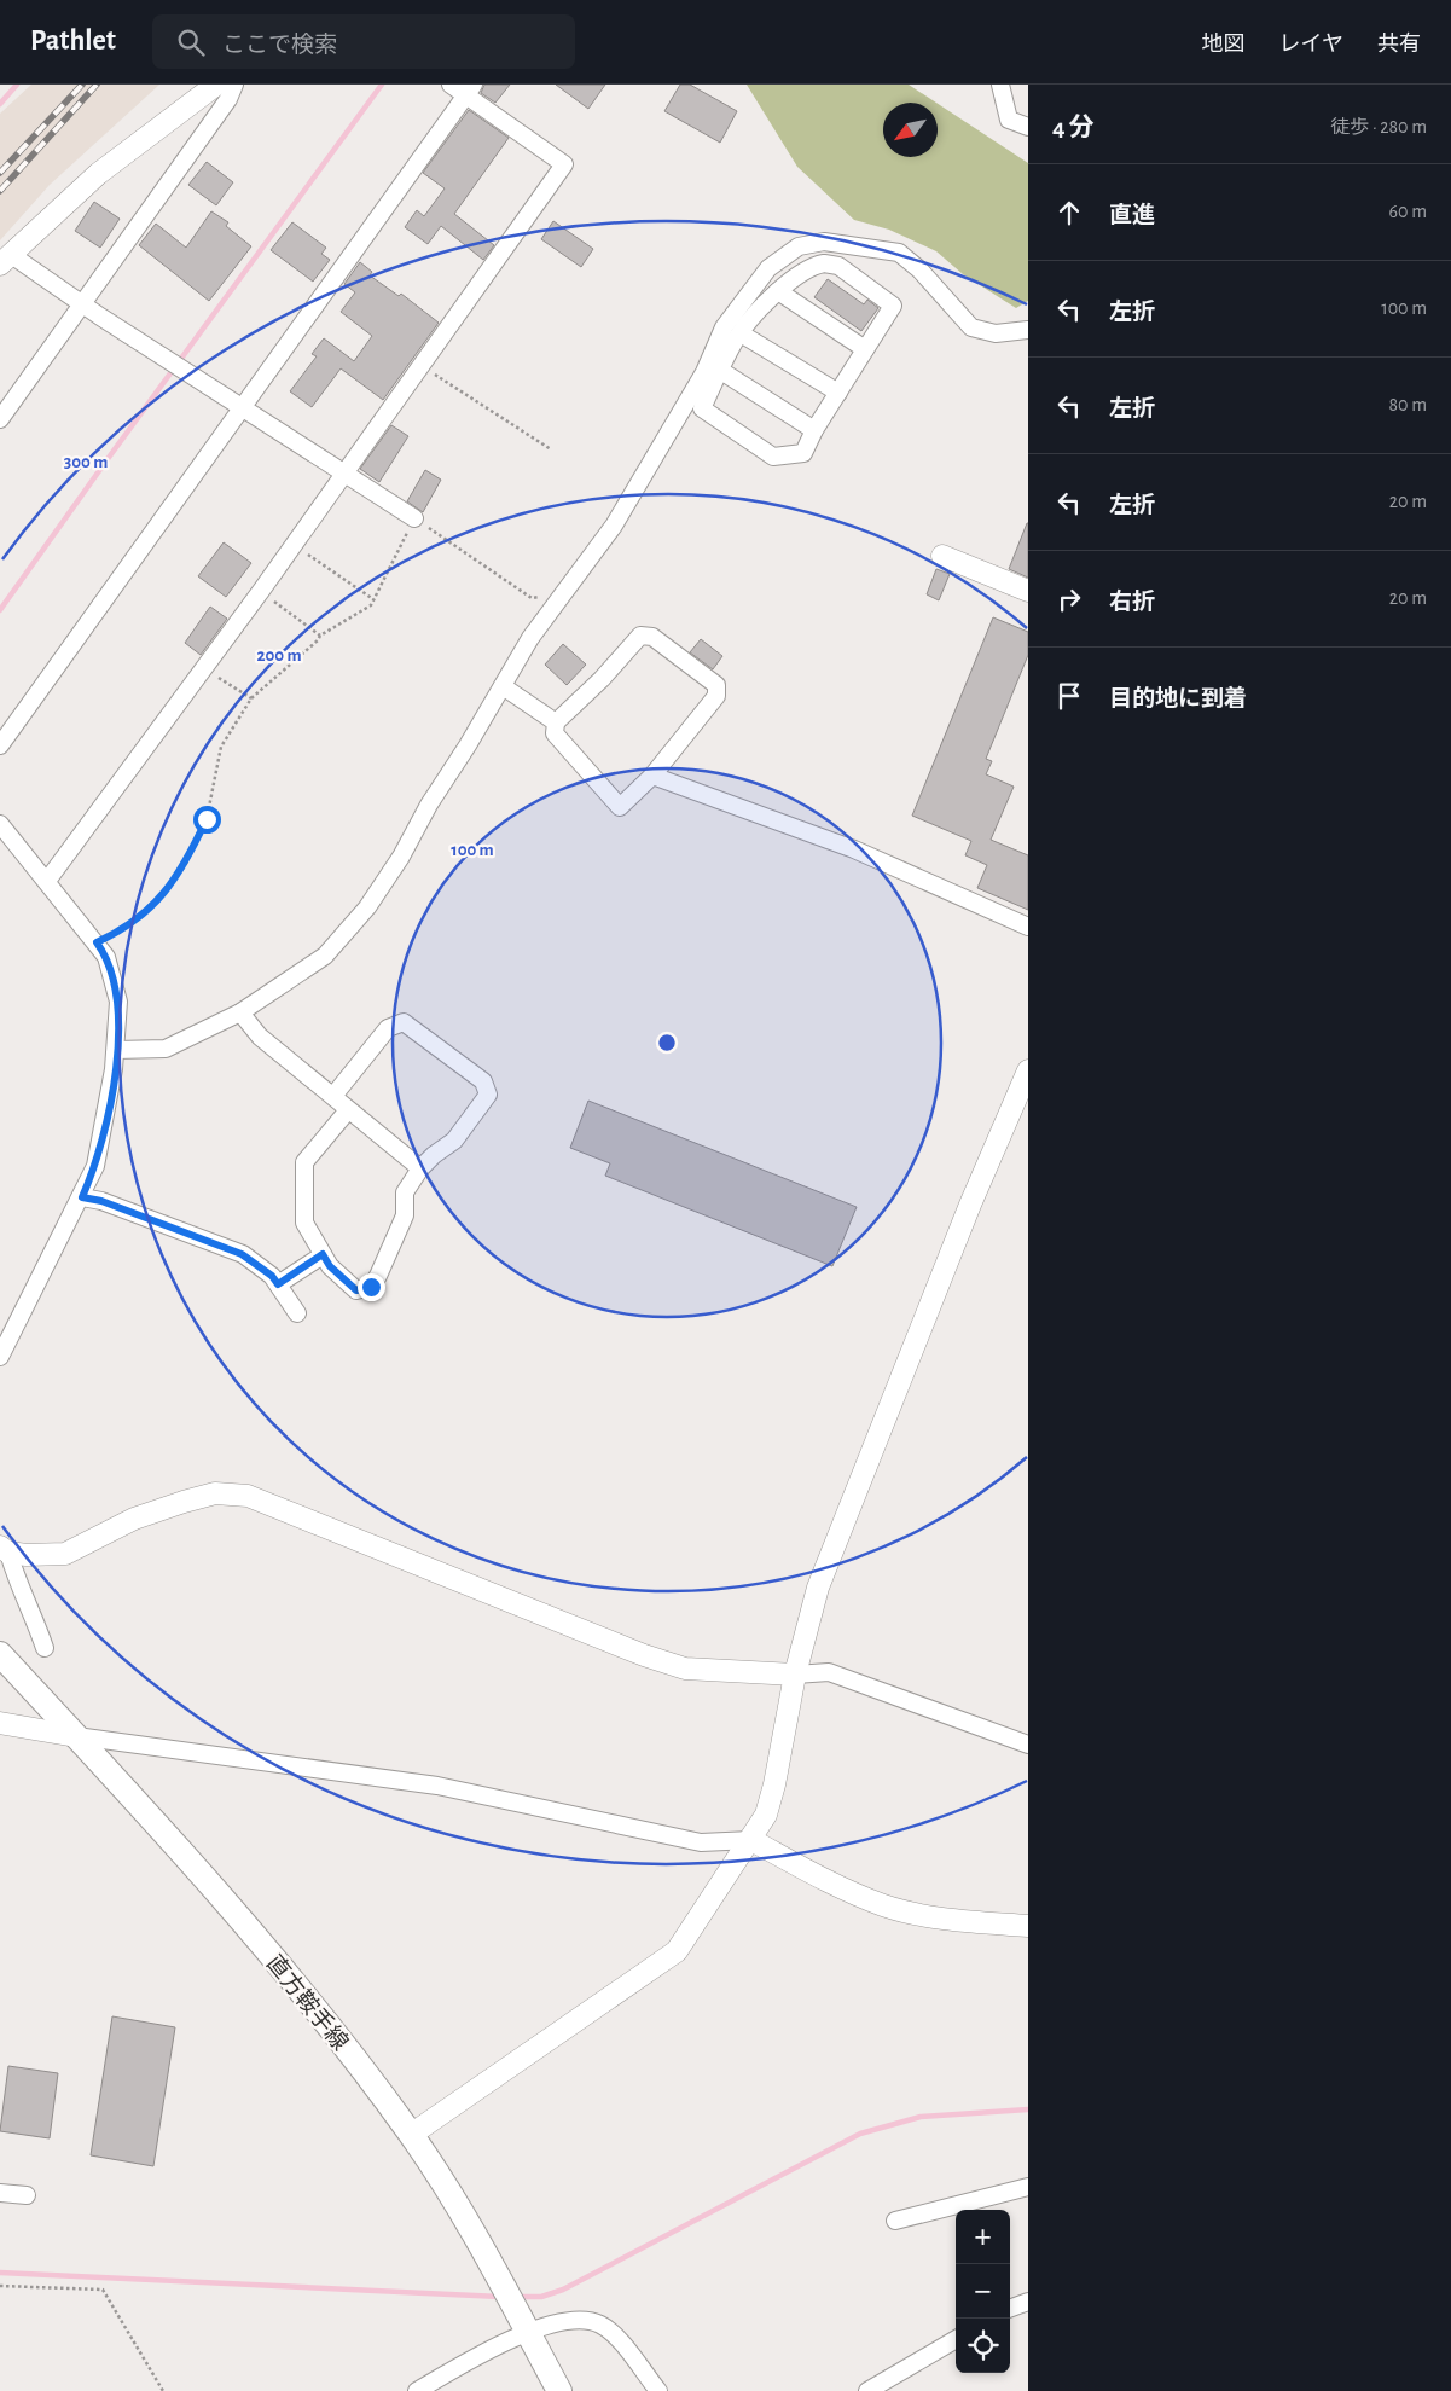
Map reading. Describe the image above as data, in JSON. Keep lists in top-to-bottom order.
{
  "streets": {
    "main road": ["直方鞍手線"]
  },
  "north": "bottom left",
  "page": {
    "header": "Pathlet",
    "search": "ここで検索",
    "nav": ["地図", "レイヤ", "共有"],
    "heading": ["4 分", "徒歩 · 280 m"],
    "list": [
      ["直進", "60 m"],
      ["左折", "100 m"],
      ["左折", "80 m"],
      ["左折", "20 m"],
      ["右折", "20 m"],
      "目的地に到着"
    ],
    "map_buttons": ["+", "−"]
  },
  "rings": ["300 m", "200 m", "100 m"]
}
